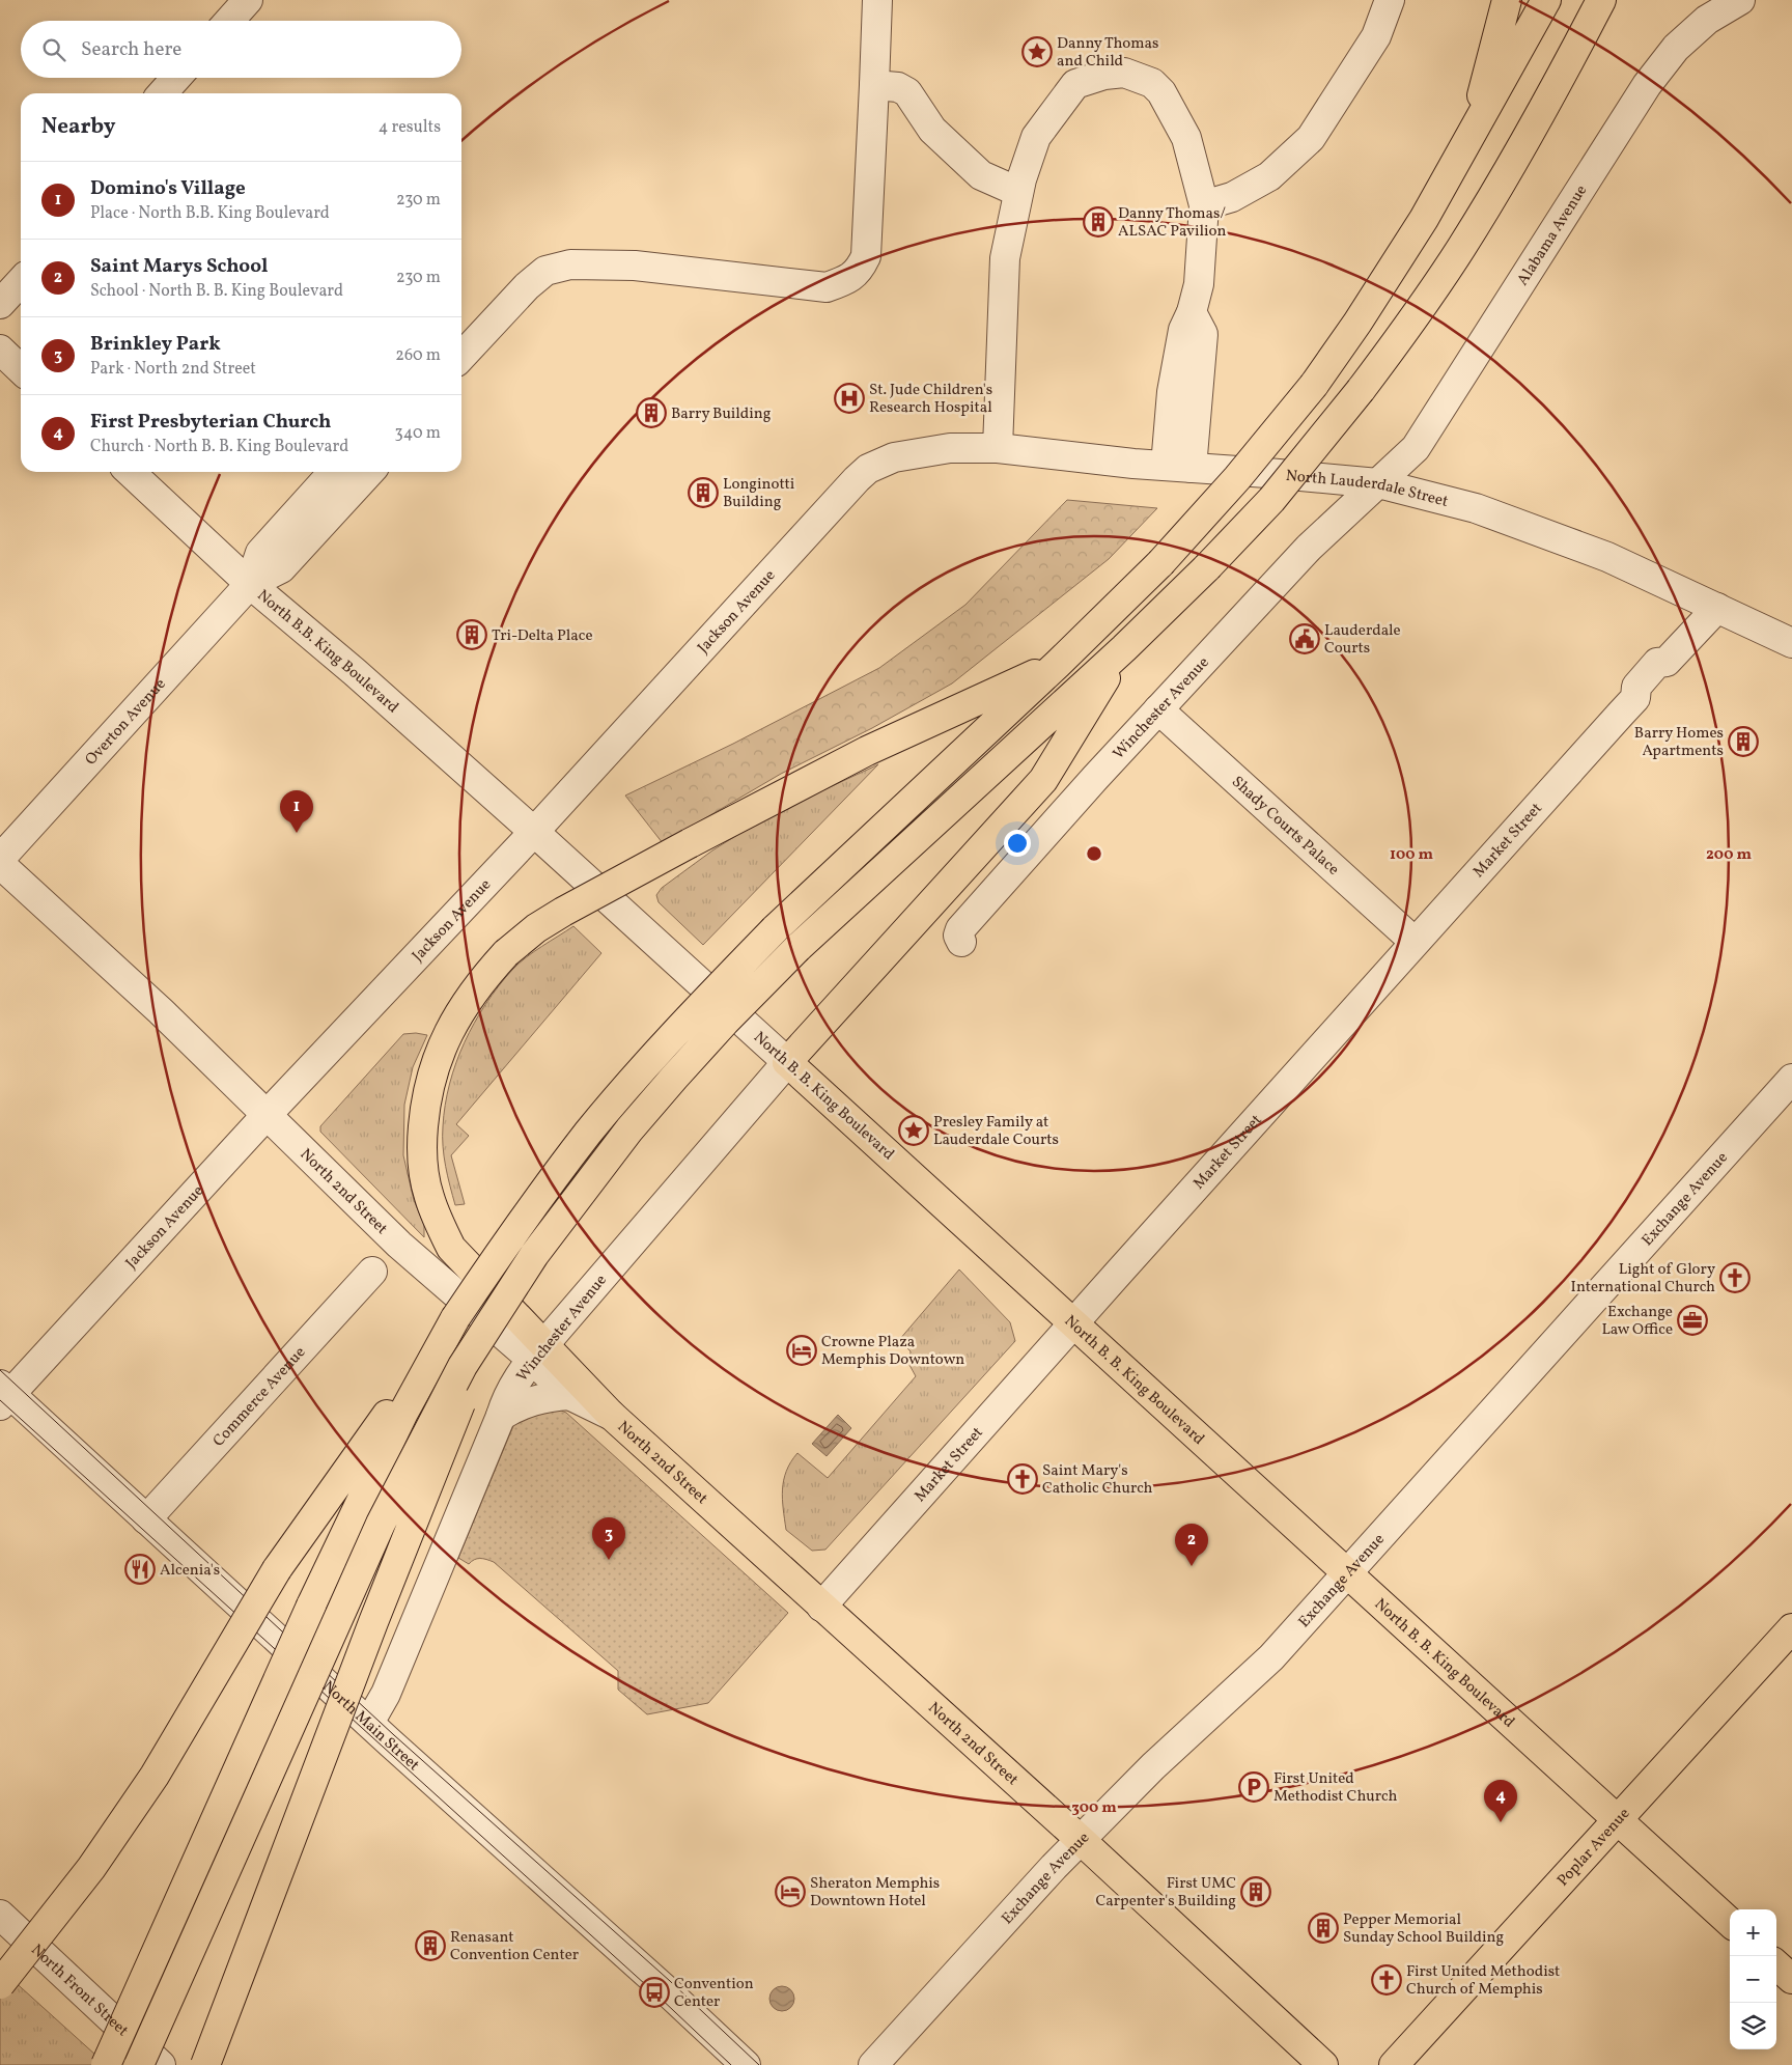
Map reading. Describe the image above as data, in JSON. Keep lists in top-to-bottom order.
{
  "streets": {
    "main road": ["North B. B. King Boulevard", "North 2nd Street", "Poplar Avenue"],
    "street": [
      "Alabama Avenue",
      "North Lauderdale Street",
      "Jackson Avenue",
      "North B.B. King Boulevard",
      "Winchester Avenue",
      "Overton Avenue",
      "Shady Courts Palace",
      "Market Street",
      "Exchange Avenue",
      "Commerce Avenue",
      "North Main Street",
      "North Front Street"
    ]
  },
  "crossings": [
    ["Alabama Avenue", "North Lauderdale Street"],
    ["Alabama Avenue", "Winchester Avenue"],
    ["North Lauderdale Street", "Jackson Avenue"],
    ["North Lauderdale Street", "Winchester Avenue"],
    ["North Lauderdale Street", "Market Street"],
    ["Jackson Avenue", "North B.B. King Boulevard"],
    ["Jackson Avenue", "North B. B. King Boulevard"],
    ["Jackson Avenue", "North 2nd Street"],
    ["Jackson Avenue", "North Main Street"],
    ["North B.B. King Boulevard", "Overton Avenue"],
    ["North B.B. King Boulevard", "North B. B. King Boulevard"],
    ["Winchester Avenue", "Shady Courts Palace"],
    ["Winchester Avenue", "North B. B. King Boulevard"],
    ["Winchester Avenue", "North 2nd Street"],
    ["Winchester Avenue", "North Main Street"],
    ["Shady Courts Palace", "Market Street"],
    ["Market Street", "North B. B. King Boulevard"],
    ["Market Street", "North 2nd Street"],
    ["North B. B. King Boulevard", "Exchange Avenue"],
    ["North B. B. King Boulevard", "Poplar Avenue"],
    ["North 2nd Street", "Exchange Avenue"],
    ["Commerce Avenue", "North Main Street"]
  ],
  "places": {
    "place": ["Danny Thomas and Child", "Presley Family at Lauderdale Courts"],
    "building": [
      "Danny Thomas/ ALSAC Pavilion",
      "Barry Building",
      "Longinotti Building",
      "Tri-Delta Place",
      "Barry Homes Apartments",
      "First UMC Carpenter's Building",
      "Pepper Memorial Sunday School Building",
      "Renasant Convention Center"
    ],
    "hospital": ["St. Jude Children's Research Hospital"],
    "public building": ["Lauderdale Courts"],
    "church": ["Light of Glory International Church", "Saint Mary's Catholic Church", "First United Methodist Church of Memphis"],
    "office": ["Exchange Law Office"],
    "hotel": ["Crowne Plaza Memphis Downtown", "Sheraton Memphis Downtown Hotel"],
    "restaurant": ["Alcenia's"],
    "parking": ["First United Methodist Church"],
    "bus stop": ["Convention Center"]
  },
  "page": {
    "search": "Search here",
    "heading": ["Nearby", "4 results"],
    "list": [
      {
        "mark": "1",
        "name": "Domino's Village",
        "note": "Place · North B.B. King Boulevard",
        "value": "230 m"
      },
      {
        "mark": "2",
        "name": "Saint Marys School",
        "note": "School · North B. B. King Boulevard",
        "value": "230 m"
      },
      {
        "mark": "3",
        "name": "Brinkley Park",
        "note": "Park · North 2nd Street",
        "value": "260 m"
      },
      {
        "mark": "4",
        "name": "First Presbyterian Church",
        "note": "Church · North B. B. King Boulevard",
        "value": "340 m"
      }
    ],
    "pins": [
      "1",
      "3",
      "2",
      "4"
    ],
    "map_buttons": ["+", "−"]
  },
  "rings": ["100 m", "200 m", "300 m"]
}
